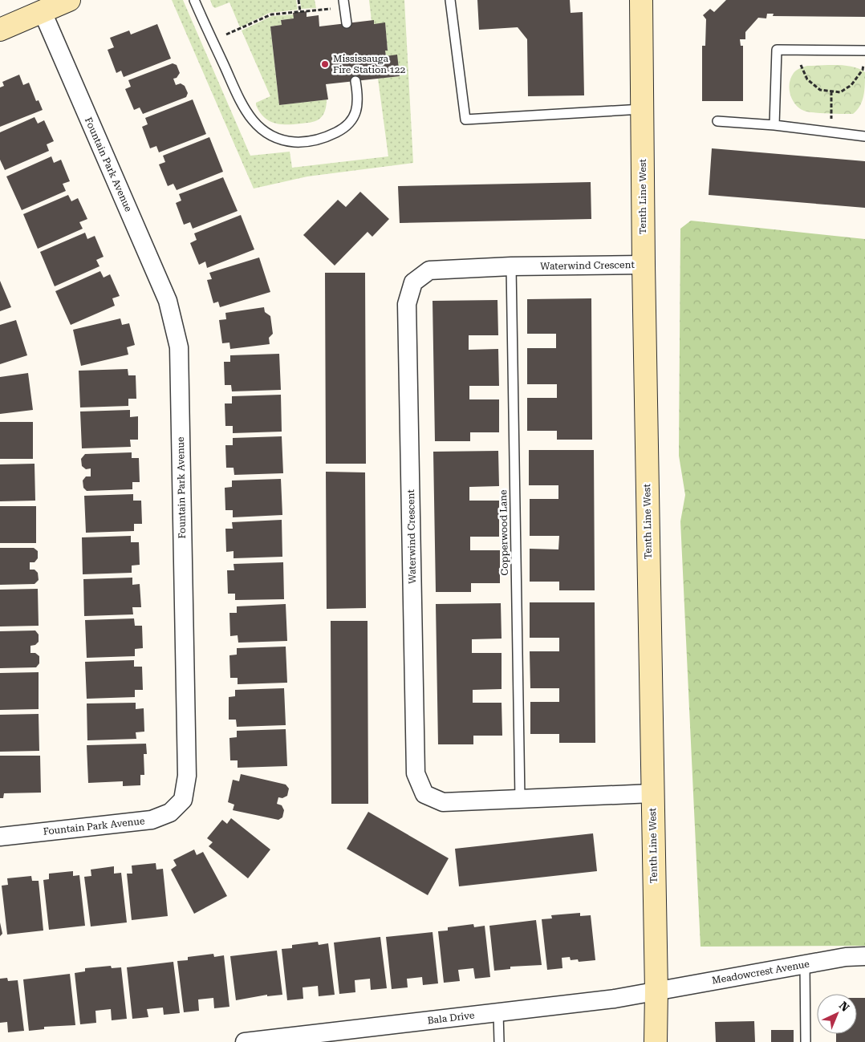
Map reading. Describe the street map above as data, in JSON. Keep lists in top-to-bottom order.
{
  "streets": {
    "street": [
      "Fountain Park Avenue",
      "Tenth Line West",
      "Waterwind Crescent",
      "Meadowcrest Avenue",
      "Bala Drive"
    ],
    "lane": ["Copperwood Lane"]
  },
  "crossings": [
    ["Tenth Line West", "Waterwind Crescent"],
    ["Tenth Line West", "Meadowcrest Avenue"],
    ["Tenth Line West", "Bala Drive"],
    ["Waterwind Crescent", "Copperwood Lane"],
    ["Meadowcrest Avenue", "Bala Drive"]
  ],
  "places": ["Mississauga Fire Station 122"],
  "north": "top right"
}
